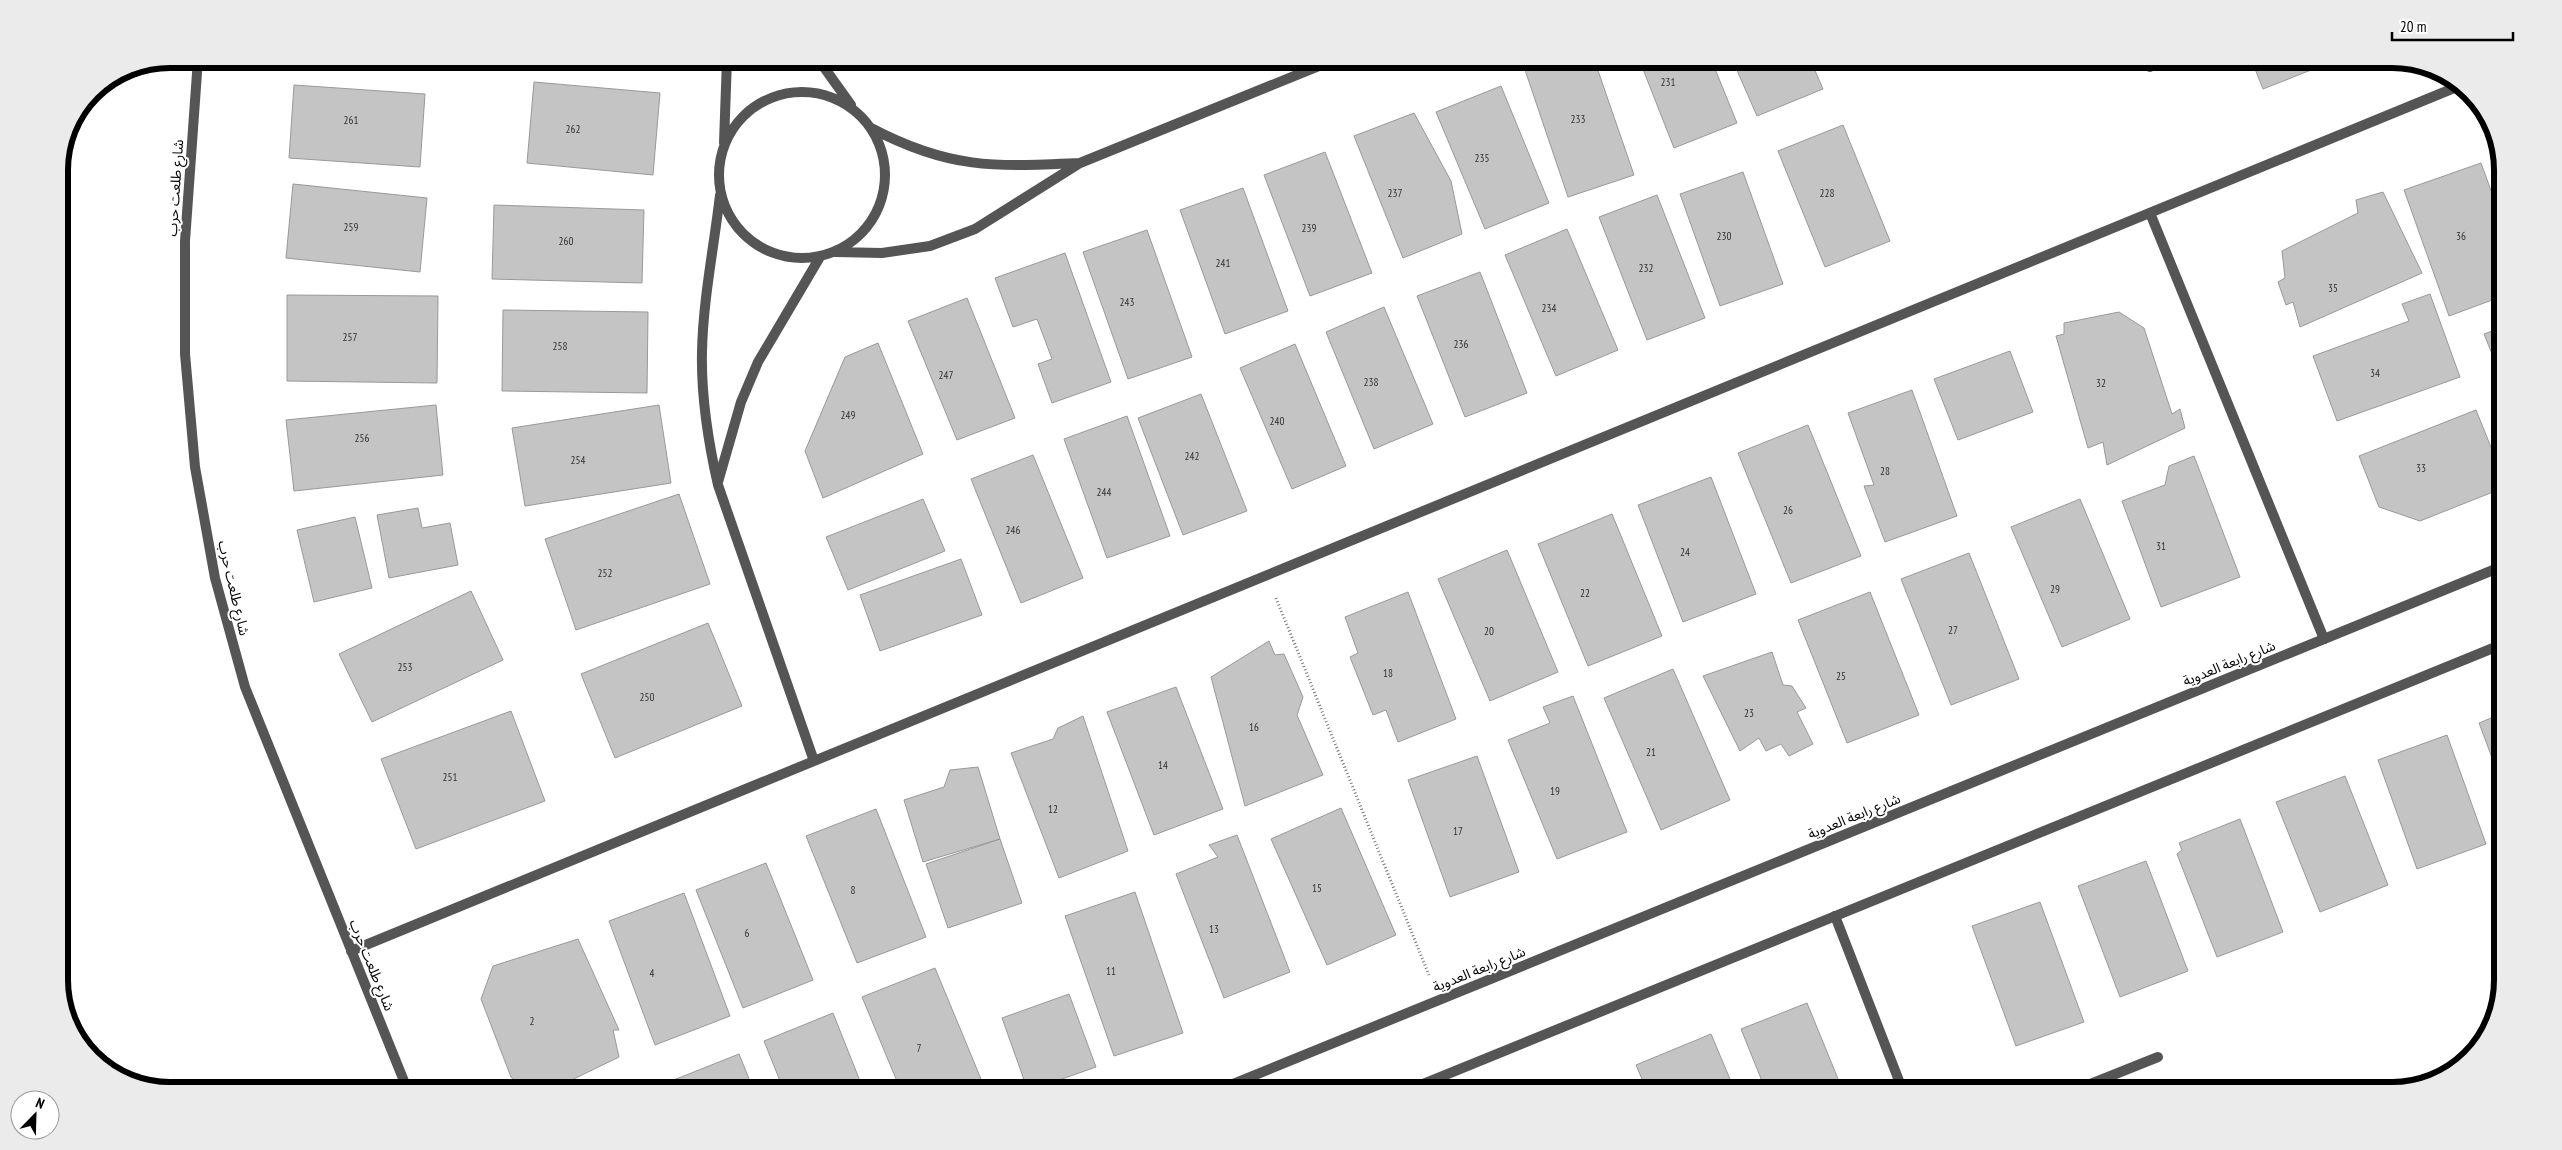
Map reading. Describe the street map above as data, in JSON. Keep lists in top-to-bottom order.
{
  "streets": {
    "street": ["شارع طلعت حرب", "شارع رابعة العدوية"]
  },
  "house_numbers": [
    "231",
    "233",
    "261",
    "262",
    "235",
    "237",
    "228",
    "259",
    "239",
    "230",
    "36",
    "260",
    "241",
    "232",
    "35",
    "243",
    "234",
    "257",
    "236",
    "258",
    "34",
    "247",
    "238",
    "32",
    "249",
    "240",
    "256",
    "242",
    "254",
    "33",
    "28",
    "244",
    "26",
    "246",
    "31",
    "24",
    "252",
    "29",
    "22",
    "27",
    "20",
    "253",
    "18",
    "25",
    "250",
    "23",
    "16",
    "21",
    "14",
    "251",
    "19",
    "12",
    "17",
    "15",
    "8",
    "13",
    "6",
    "11",
    "4",
    "2",
    "7"
  ],
  "scale_bar": "20 m",
  "north": "top right"
}
